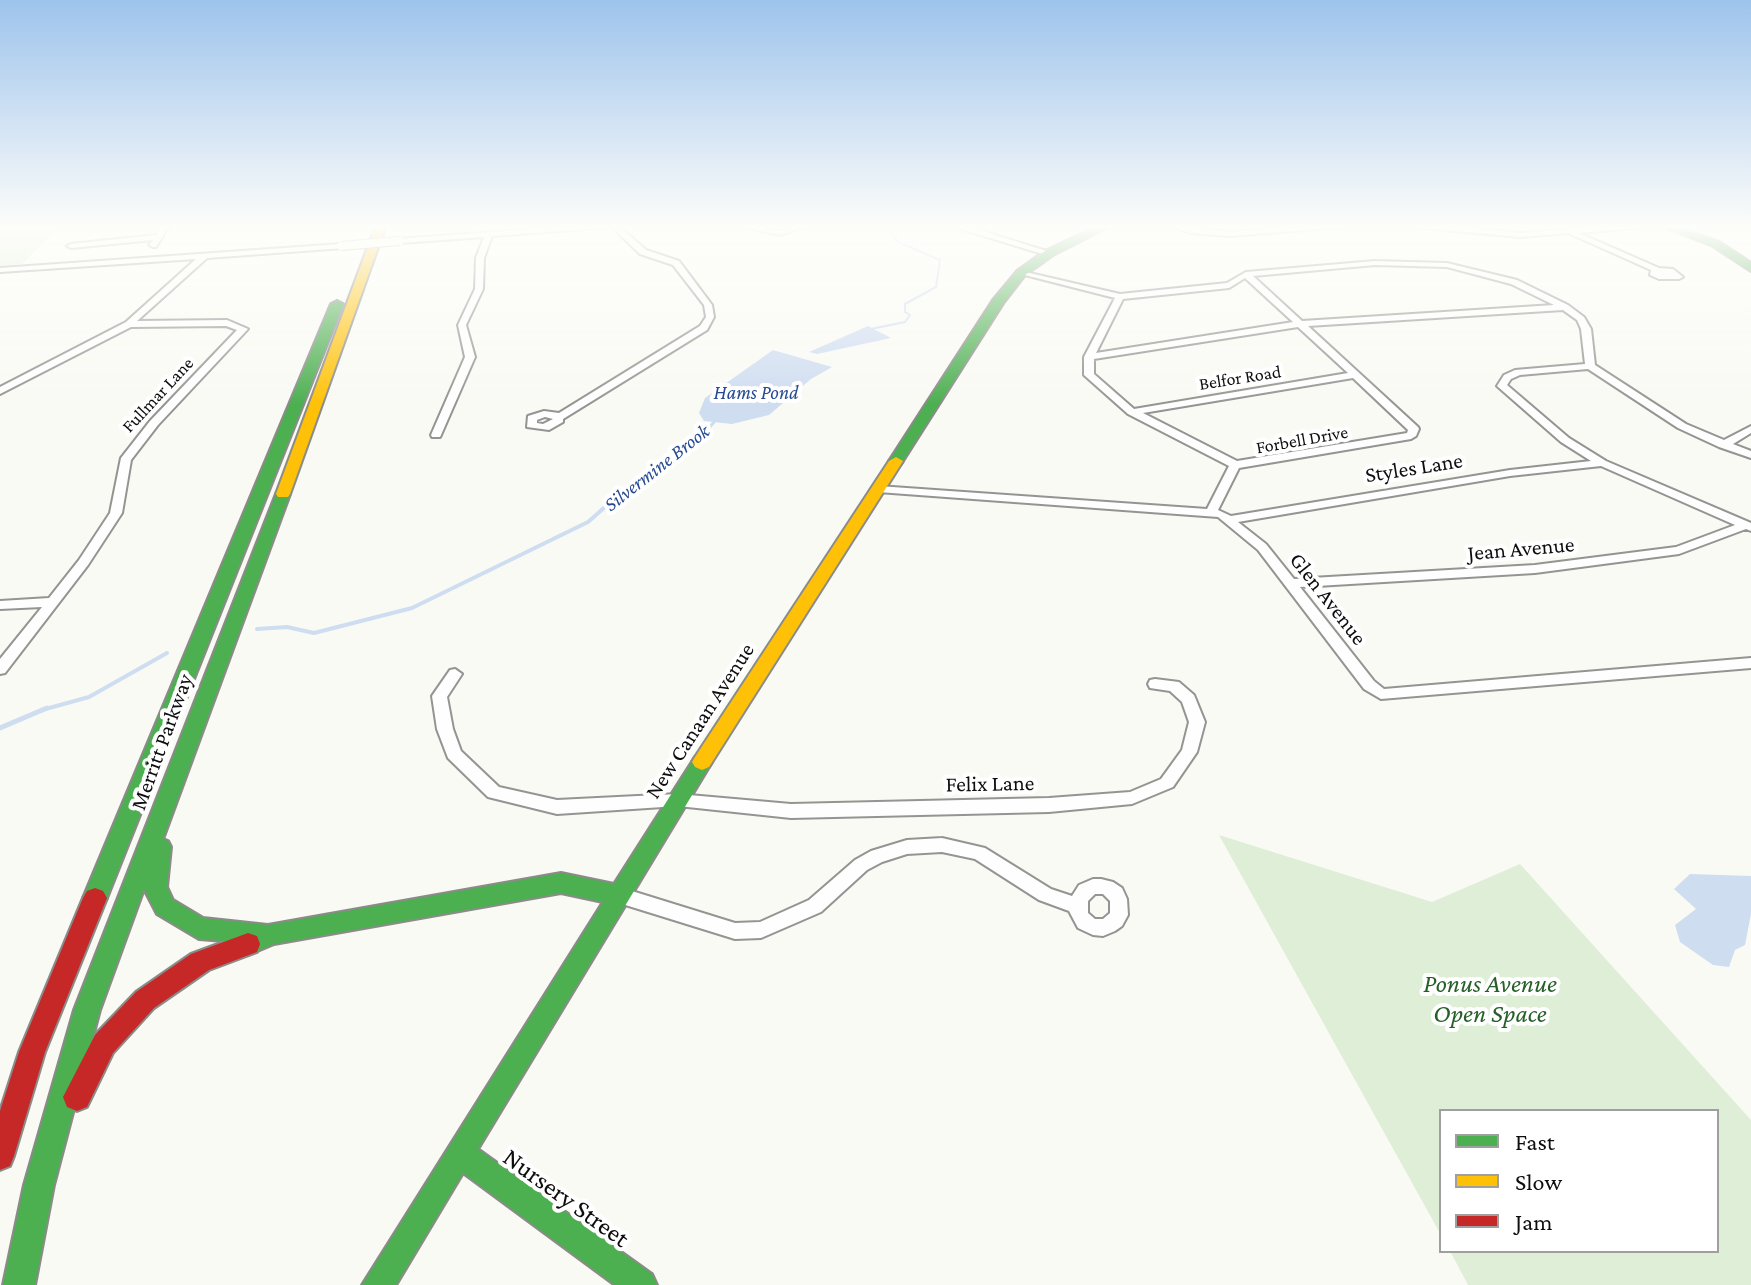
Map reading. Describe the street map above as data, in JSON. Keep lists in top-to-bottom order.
{
  "streets": {
    "main road": ["New Canaan Avenue", "Merritt Parkway", "Nursery Street"],
    "street": [
      "Belfor Road",
      "Fullmar Lane",
      "Forbell Drive",
      "Styles Lane",
      "Jean Avenue",
      "Glen Avenue",
      "Felix Lane"
    ]
  },
  "crossings": [
    ["Belfor Road", "Forbell Drive"],
    ["Styles Lane", "Jean Avenue"],
    ["Styles Lane", "Glen Avenue"],
    ["Jean Avenue", "Glen Avenue"],
    ["Glen Avenue", "New Canaan Avenue"],
    ["New Canaan Avenue", "Felix Lane"],
    ["New Canaan Avenue", "Nursery Street"]
  ],
  "water": ["Hams Pond", "Silvermine Brook"],
  "parks": ["Ponus Avenue Open Space"],
  "legend": ["Fast", "Slow", "Jam"]
}
